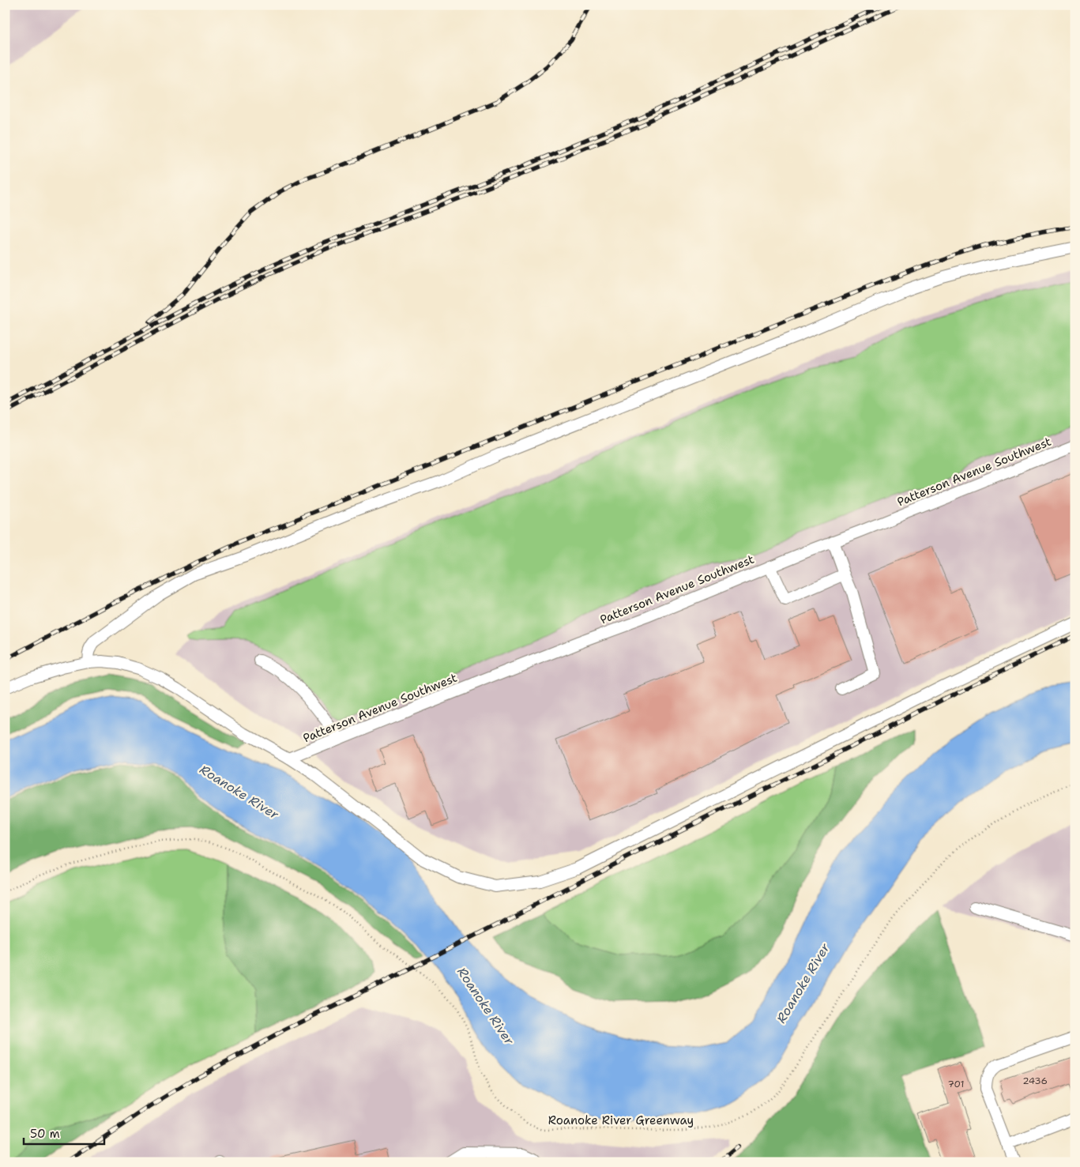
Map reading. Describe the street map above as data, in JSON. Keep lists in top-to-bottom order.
{
  "streets": {
    "street": ["Patterson Avenue Southwest"],
    "path": ["Roanoke River Greenway"]
  },
  "water": ["Roanoke River"],
  "house_numbers": ["2436", "701"],
  "scale_bar": "50 m"
}
